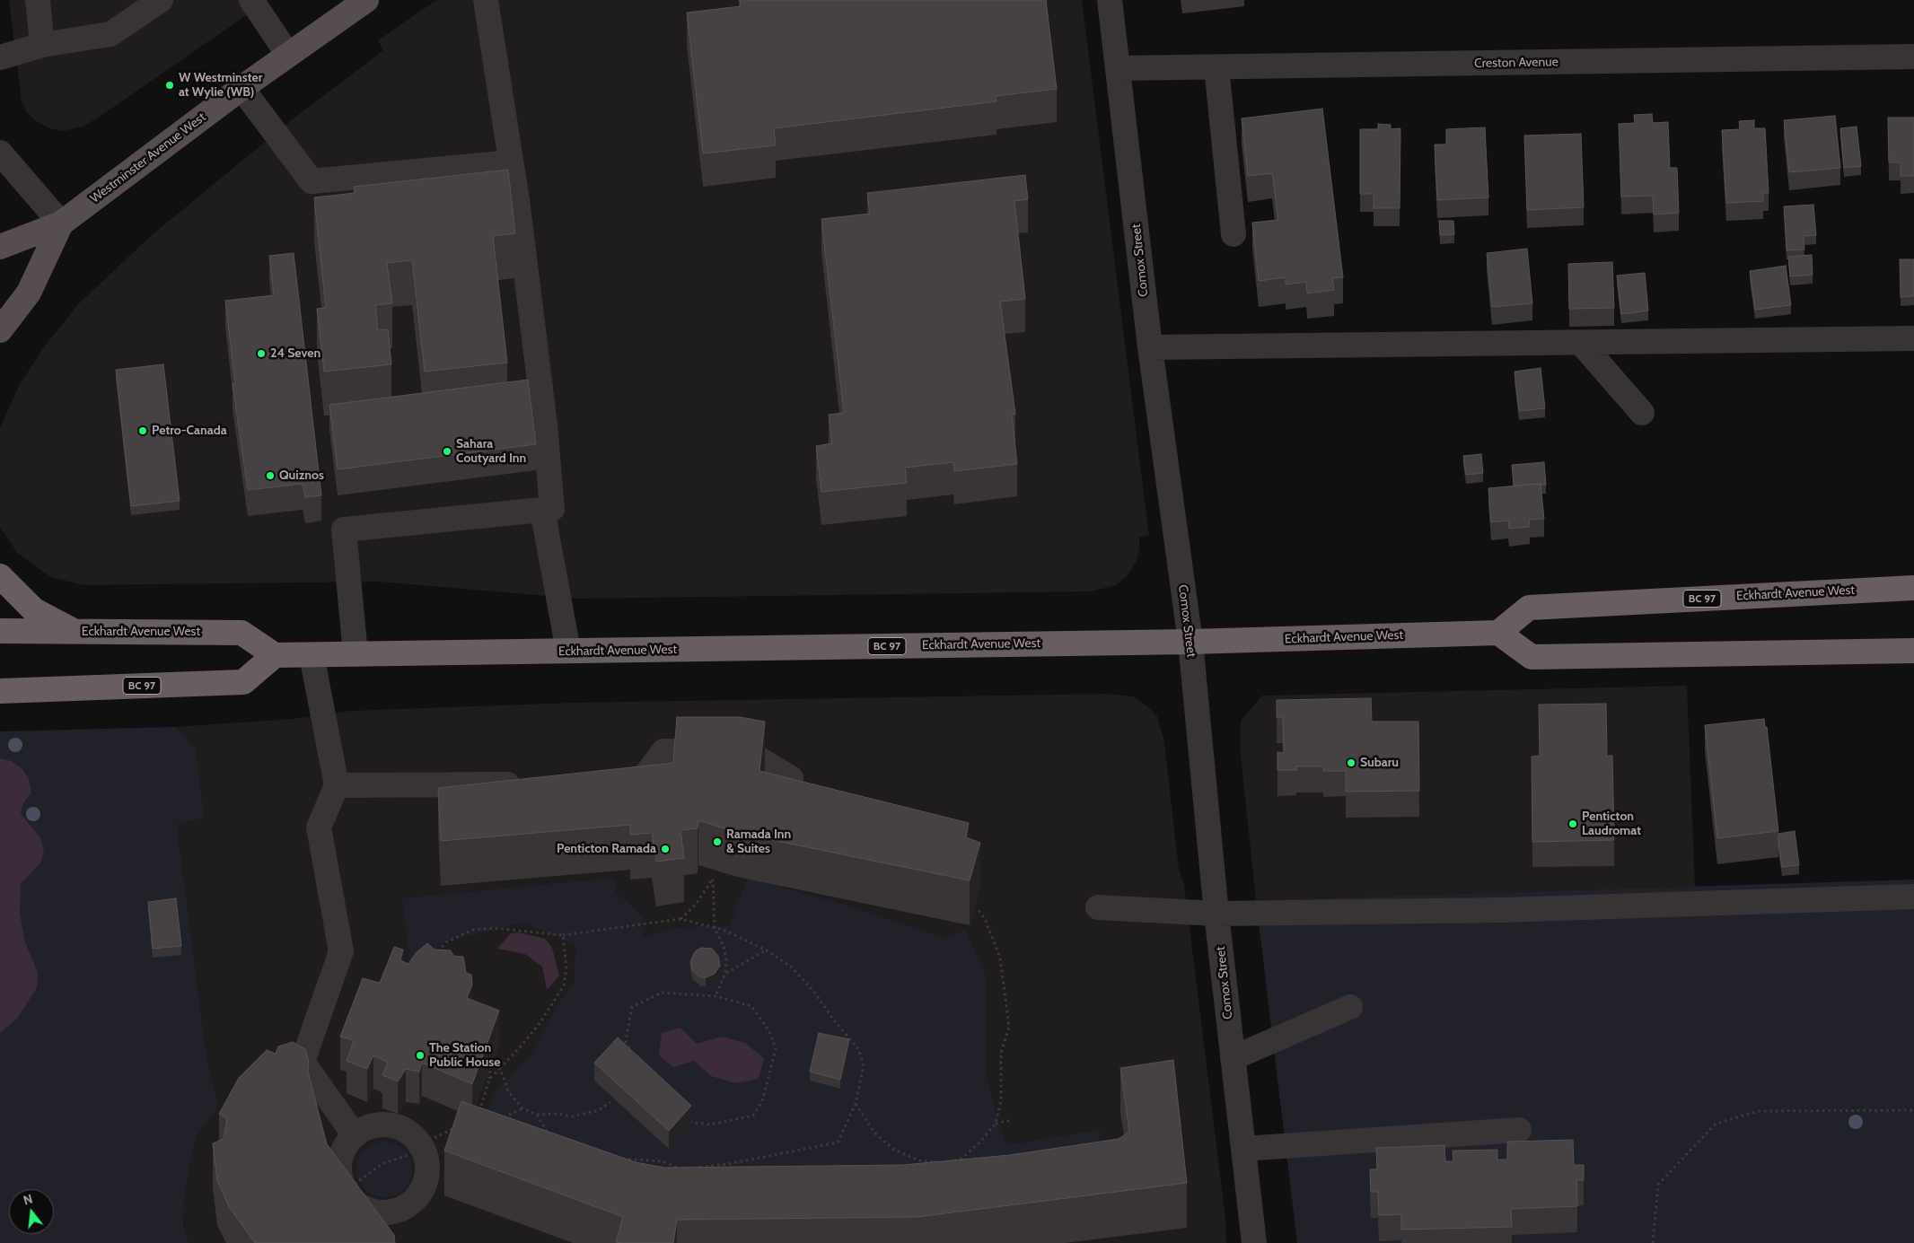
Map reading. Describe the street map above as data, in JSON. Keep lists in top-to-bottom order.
{
  "streets": {
    "highway": ["Eckhardt Avenue West", "BC 97"],
    "main road": ["Westminster Avenue West"],
    "street": ["Creston Avenue", "Comox Street"]
  },
  "crossings": [
    ["Creston Avenue", "Comox Street"],
    ["Comox Street", "Eckhardt Avenue West"],
    ["Eckhardt Avenue West", "BC 97"]
  ],
  "places": [
    "W Westminster at Wylie (WB)",
    "24 Seven",
    "Petro-Canada",
    "Sahara Coutyard Inn",
    "Quiznos",
    "Subaru",
    "Penticton Laudromat",
    "Ramada Inn & Suites",
    "Penticton Ramada",
    "The Station Public House"
  ],
  "north": "top"
}
